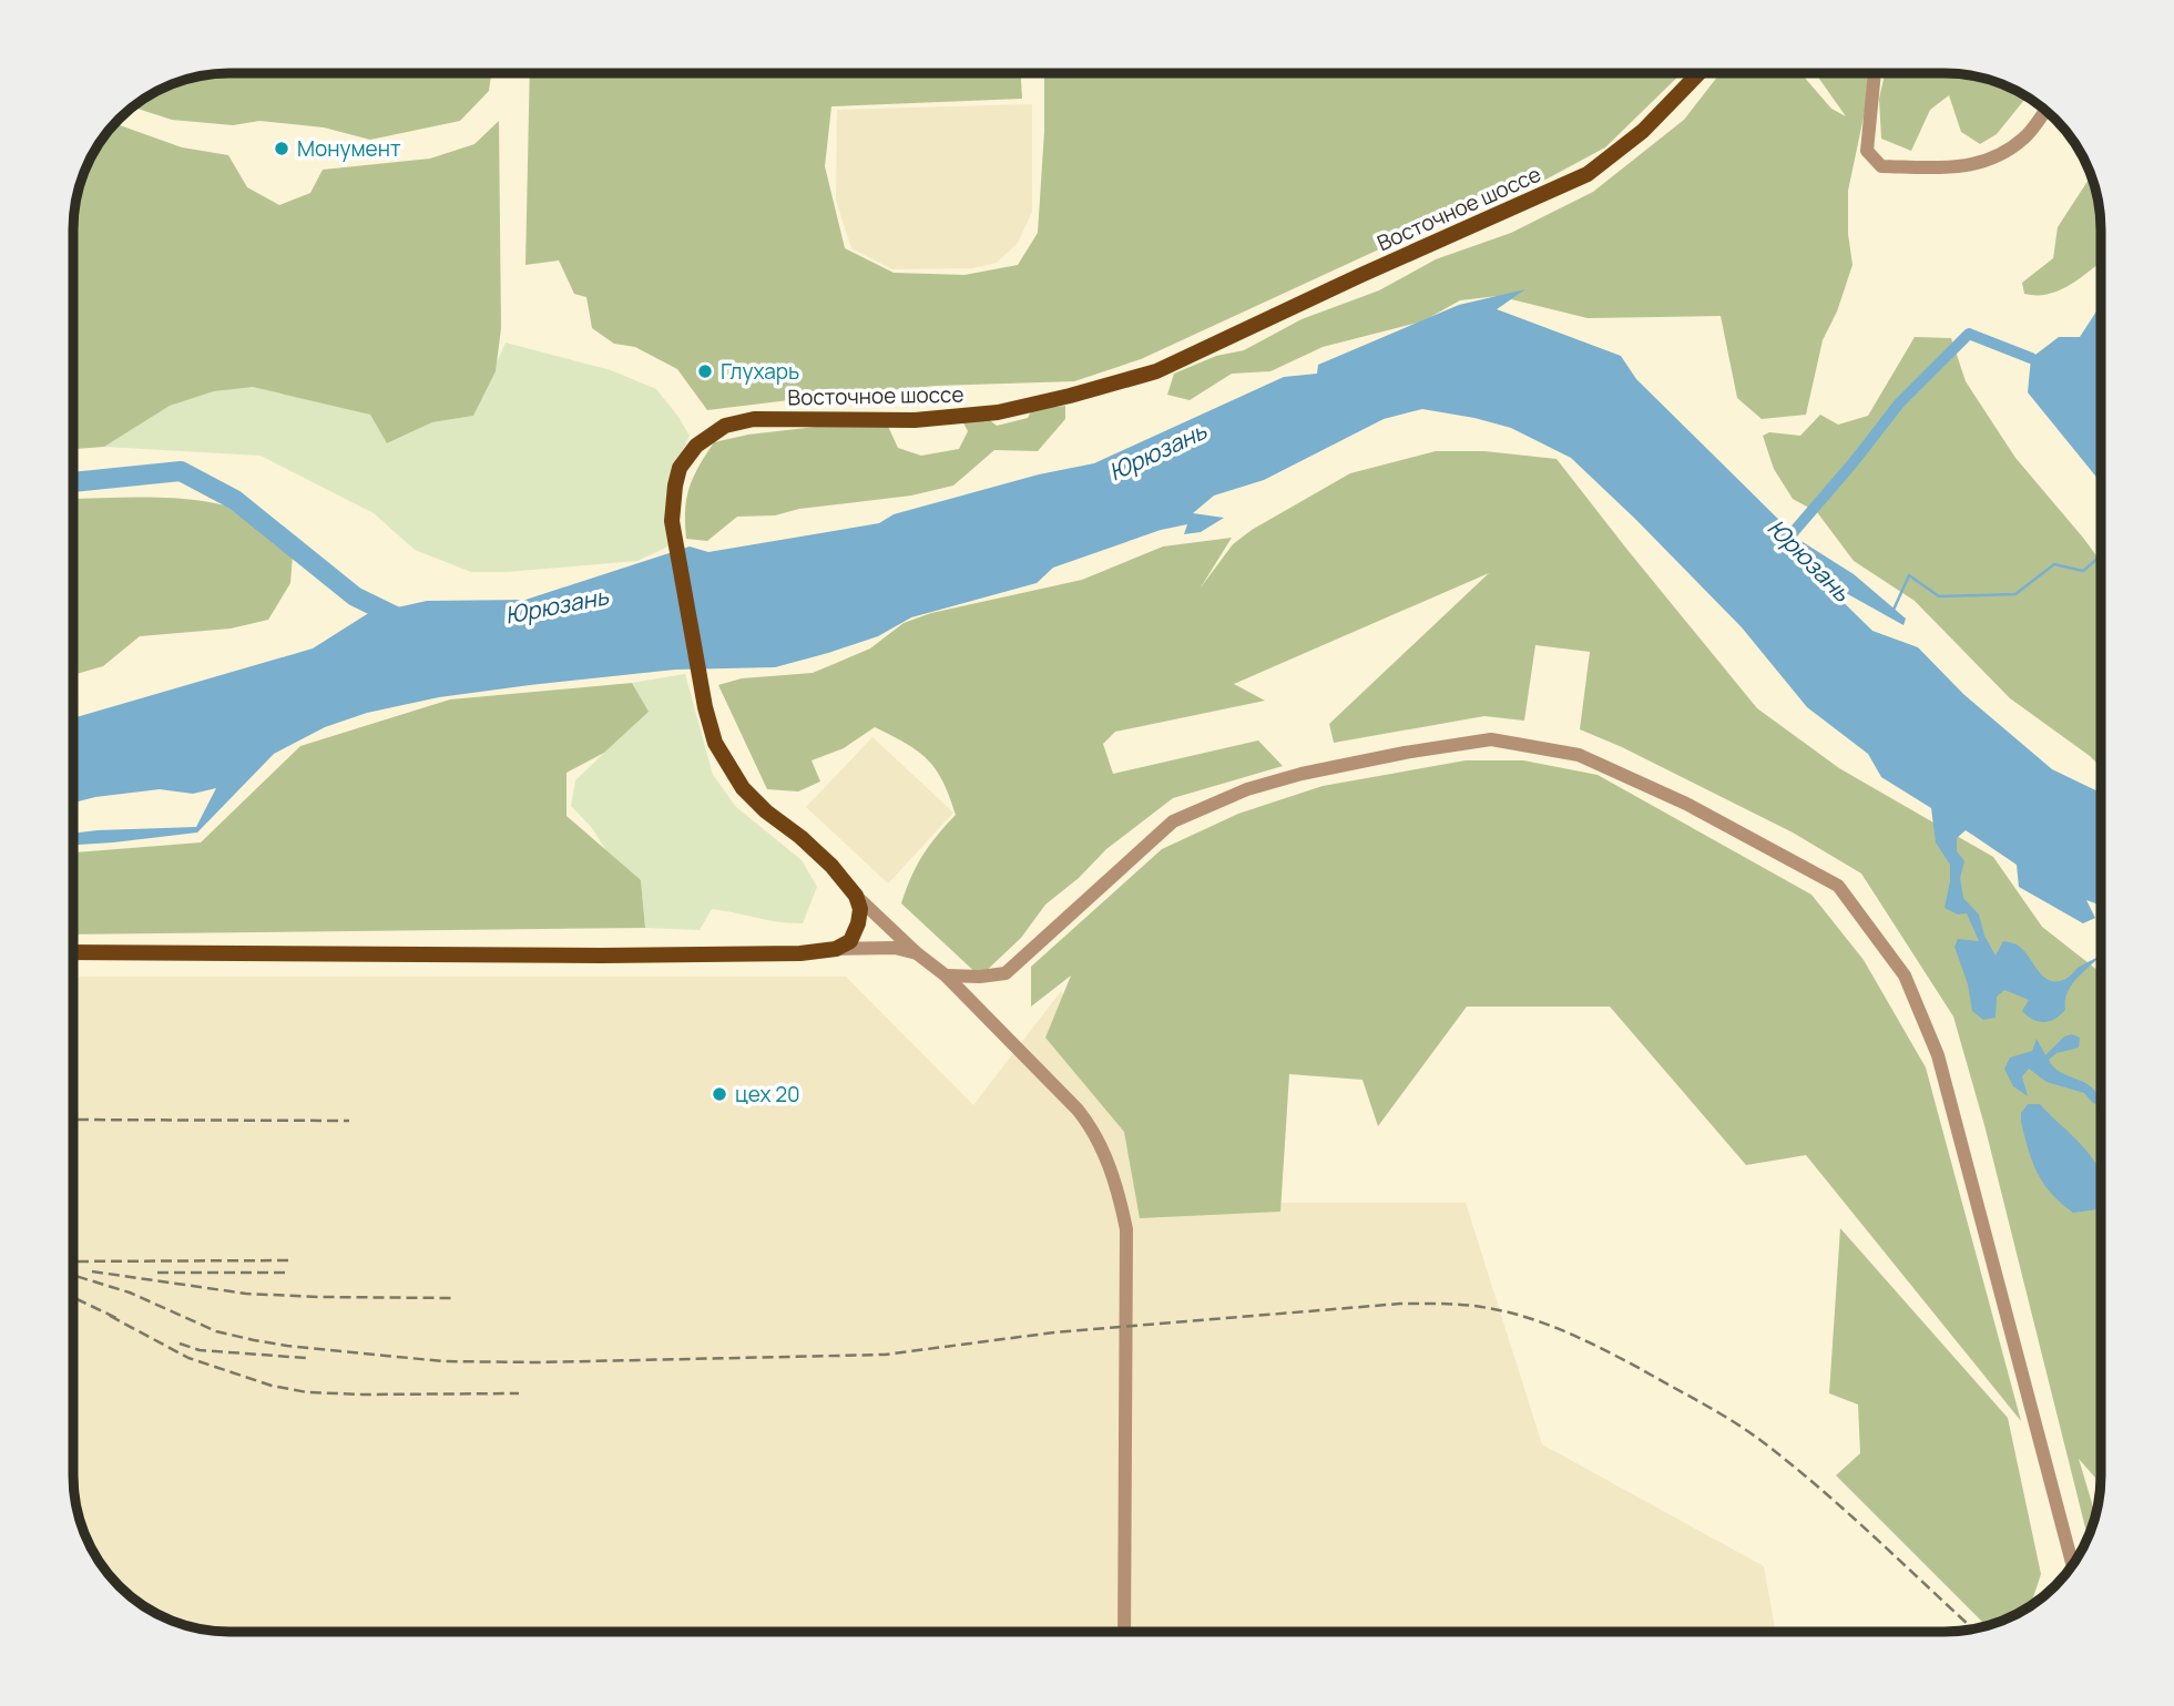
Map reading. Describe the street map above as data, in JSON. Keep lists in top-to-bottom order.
{
  "streets": {
    "main road": ["Восточное шоссе"]
  },
  "water": ["Юрюзань"],
  "places": ["Монумент", "Глухарь", "цех 20"]
}
